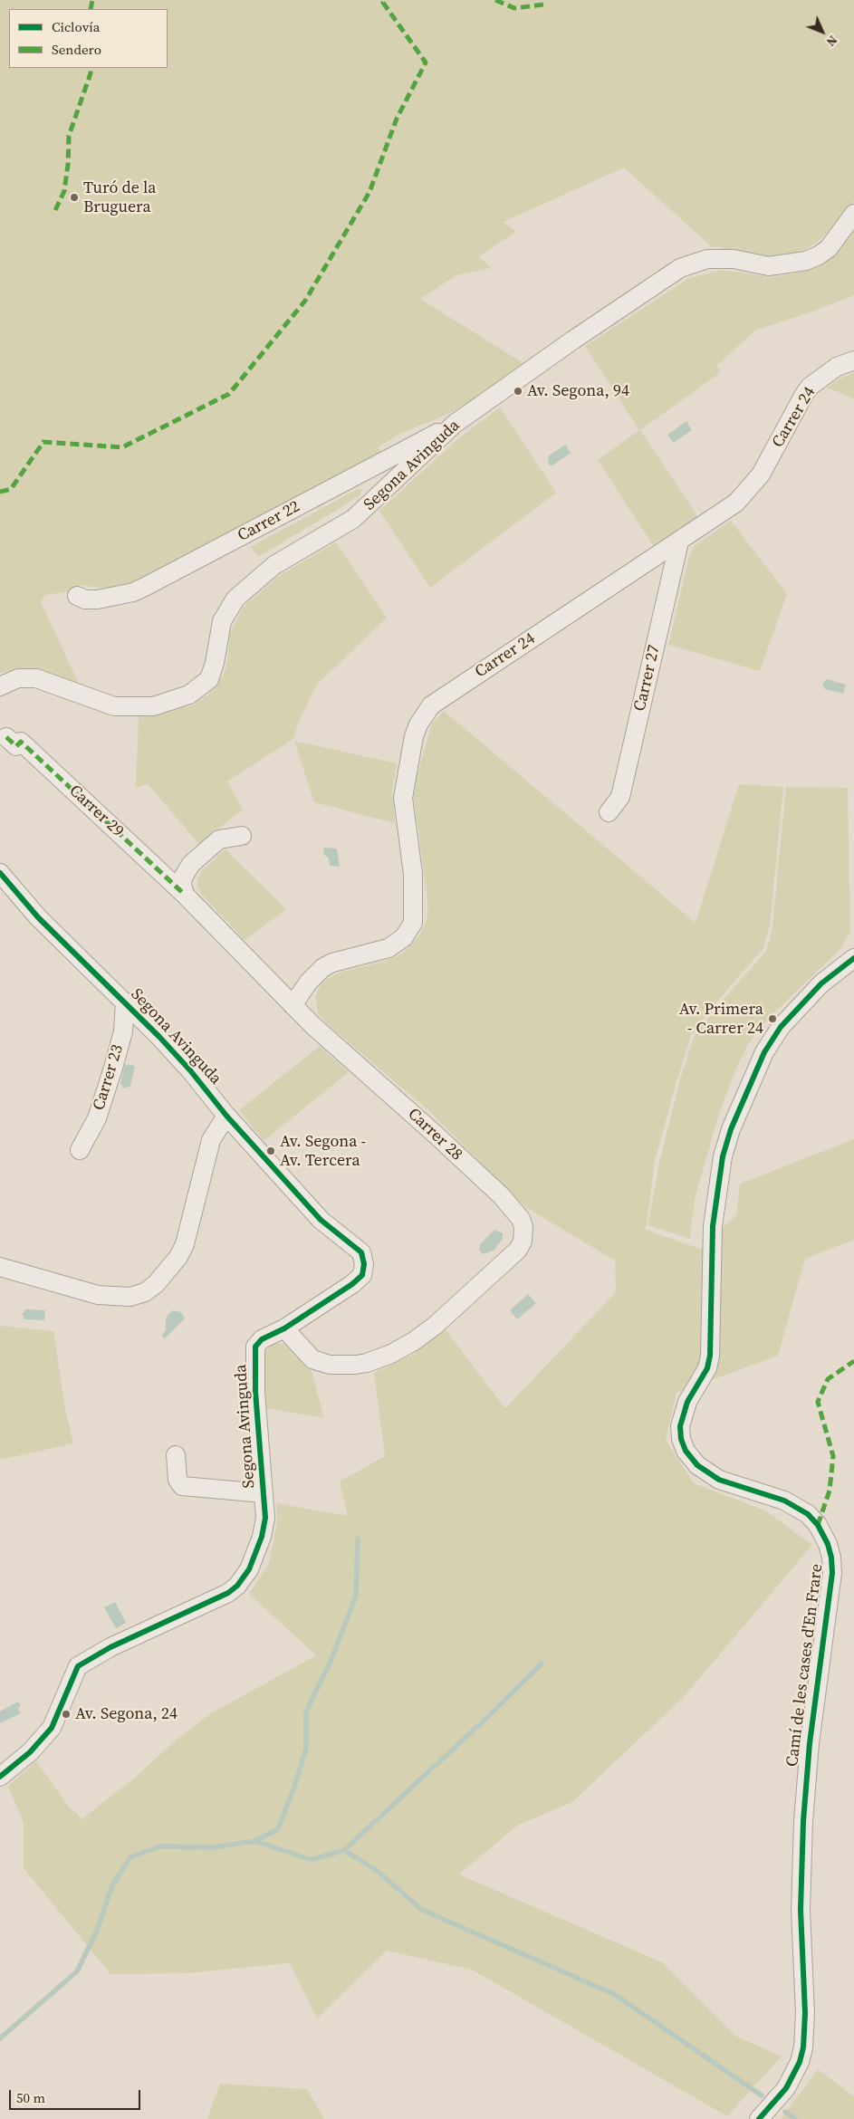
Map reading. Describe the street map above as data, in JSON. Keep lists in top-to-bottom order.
{
  "streets": {
    "street": [
      "Carrer 24",
      "Segona Avinguda",
      "Carrer 22",
      "Carrer 27",
      "Carrer 29",
      "Carrer 23",
      "Carrer 28",
      "Camí de les cases d'En Frare"
    ]
  },
  "crossings": [
    ["Carrer 24", "Carrer 27"],
    ["Carrer 24", "Carrer 28"],
    ["Segona Avinguda", "Carrer 22"],
    ["Segona Avinguda", "Carrer 23"],
    ["Segona Avinguda", "Carrer 28"],
    ["Carrer 29", "Carrer 28"]
  ],
  "places": [
    "Turó de la Bruguera",
    "Av. Segona, 94",
    "Av. Primera - Carrer 24",
    "Av. Segona - Av. Tercera",
    "Av. Segona, 24"
  ],
  "legend": ["Ciclovía", "Sendero"],
  "scale_bar": "50 m",
  "north": "bottom right"
}
